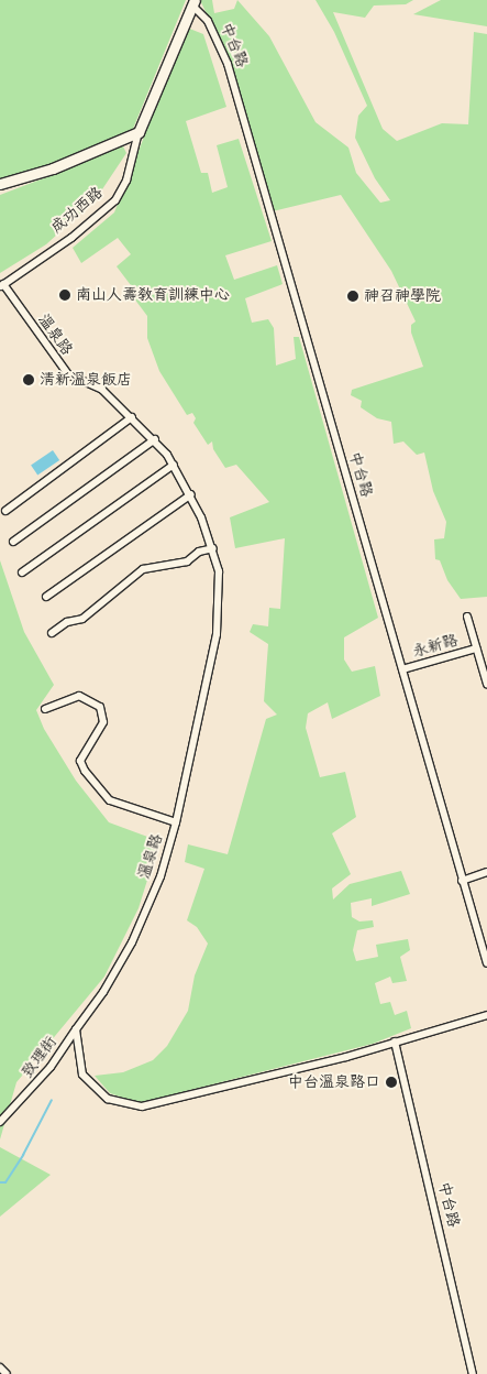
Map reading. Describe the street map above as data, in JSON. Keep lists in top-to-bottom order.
{
  "streets": {
    "street": [
      "中台路",
      "成功西路",
      "溫泉路",
      "永新路",
      "致理街"
    ]
  },
  "crossings": [
    ["中台路", "成功西路"],
    ["中台路", "永新路"],
    ["成功西路", "溫泉路"],
    ["溫泉路", "致理街"]
  ],
  "places": [
    "南山人壽教育訓練中心",
    "神召神學院",
    "清新溫泉飯店",
    "中台溫泉路口"
  ]
}
